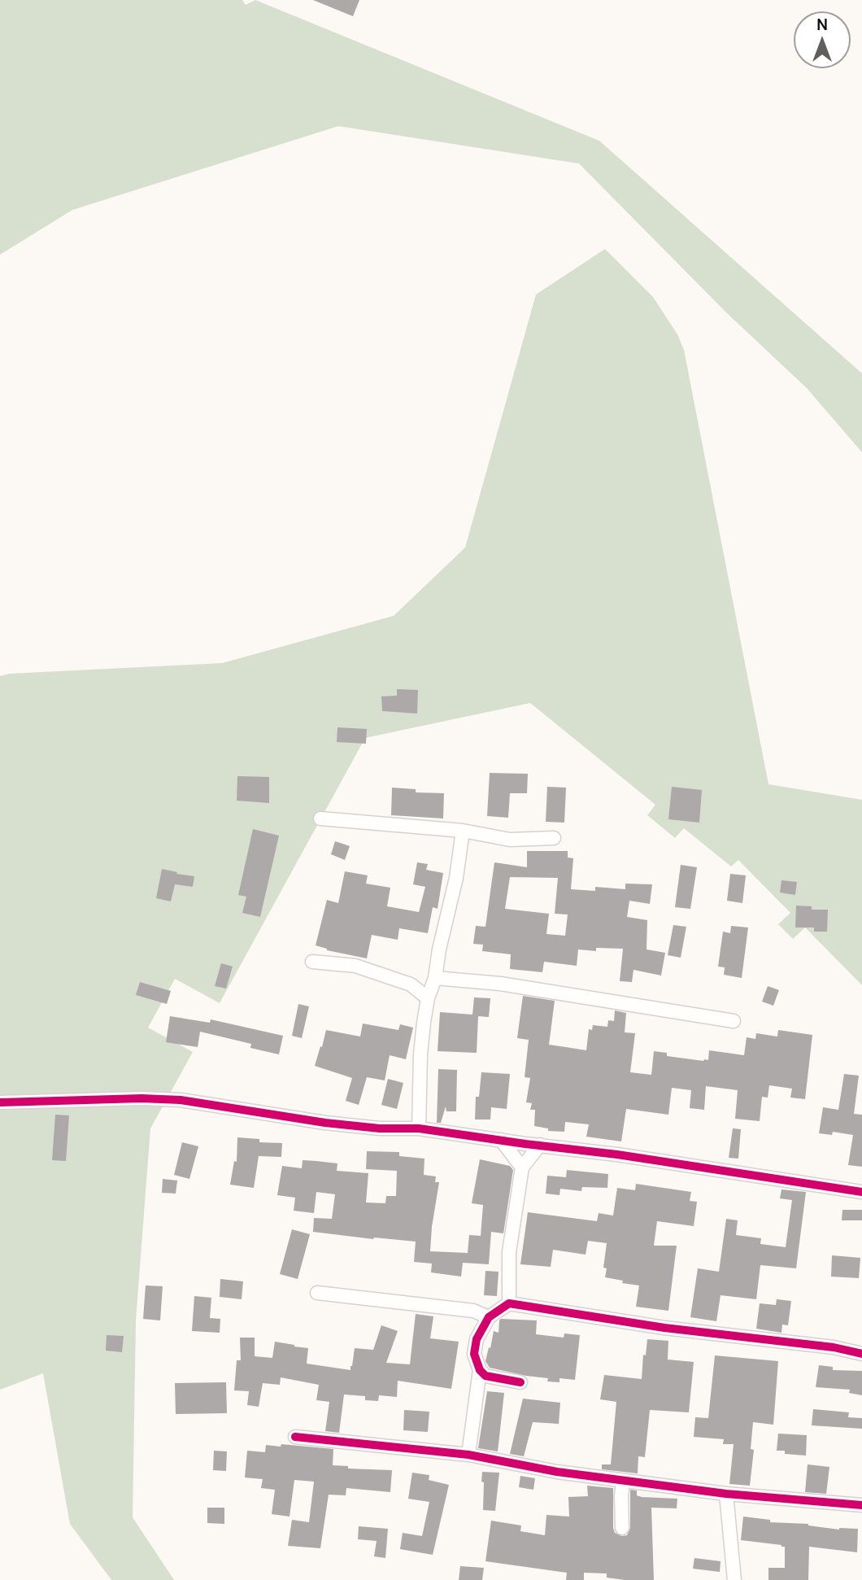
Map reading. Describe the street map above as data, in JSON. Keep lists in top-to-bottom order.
{
  "north": "top"
}
